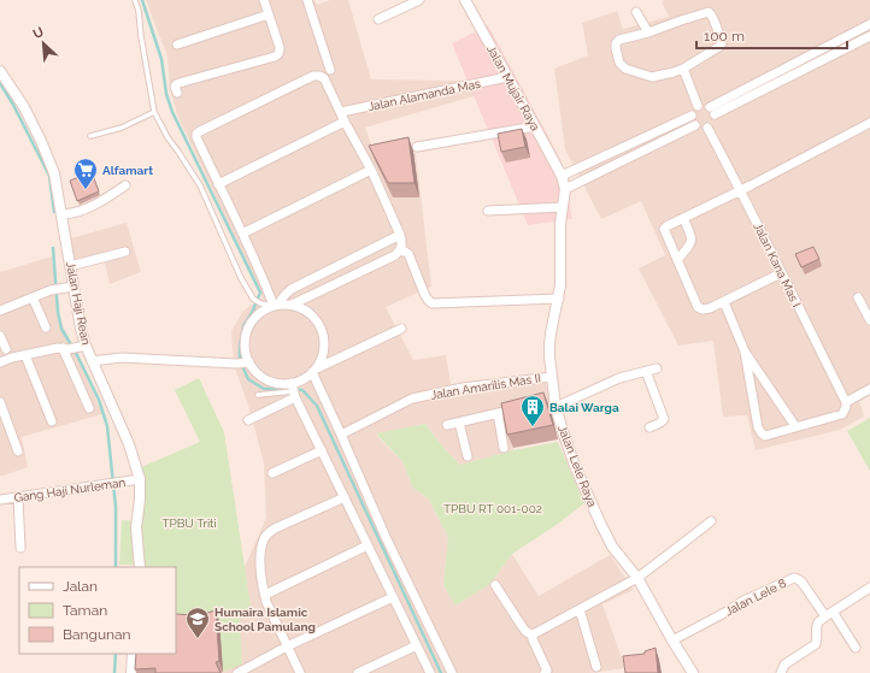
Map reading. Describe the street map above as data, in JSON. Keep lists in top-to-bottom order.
{
  "streets": {
    "street": [
      "Jalan Mujair Raya",
      "Jalan Alamanda Mas",
      "Jalan Kana Mas I",
      "Jalan Haji Rean",
      "Jalan Amarilis Mas II",
      "Jalan Lele Raya",
      "Gang Haji Nurleman",
      "Jalan Lele 8"
    ]
  },
  "crossings": [
    ["Jalan Mujair Raya", "Jalan Alamanda Mas"],
    ["Jalan Mujair Raya", "Jalan Lele Raya"],
    ["Jalan Haji Rean", "Gang Haji Nurleman"],
    ["Jalan Amarilis Mas II", "Jalan Lele Raya"],
    ["Jalan Lele Raya", "Jalan Lele 8"]
  ],
  "parks": ["TPBU RT 001-002", "TPBU Triti"],
  "places": {
    "supermarket": ["Alfamart"],
    "building": ["Balai Warga"],
    "school or university": ["Humaira Islamic School Pamulang"]
  },
  "legend": ["Jalan", "Taman", "Bangunan"],
  "scale_bar": "100 m",
  "north": "top left"
}
